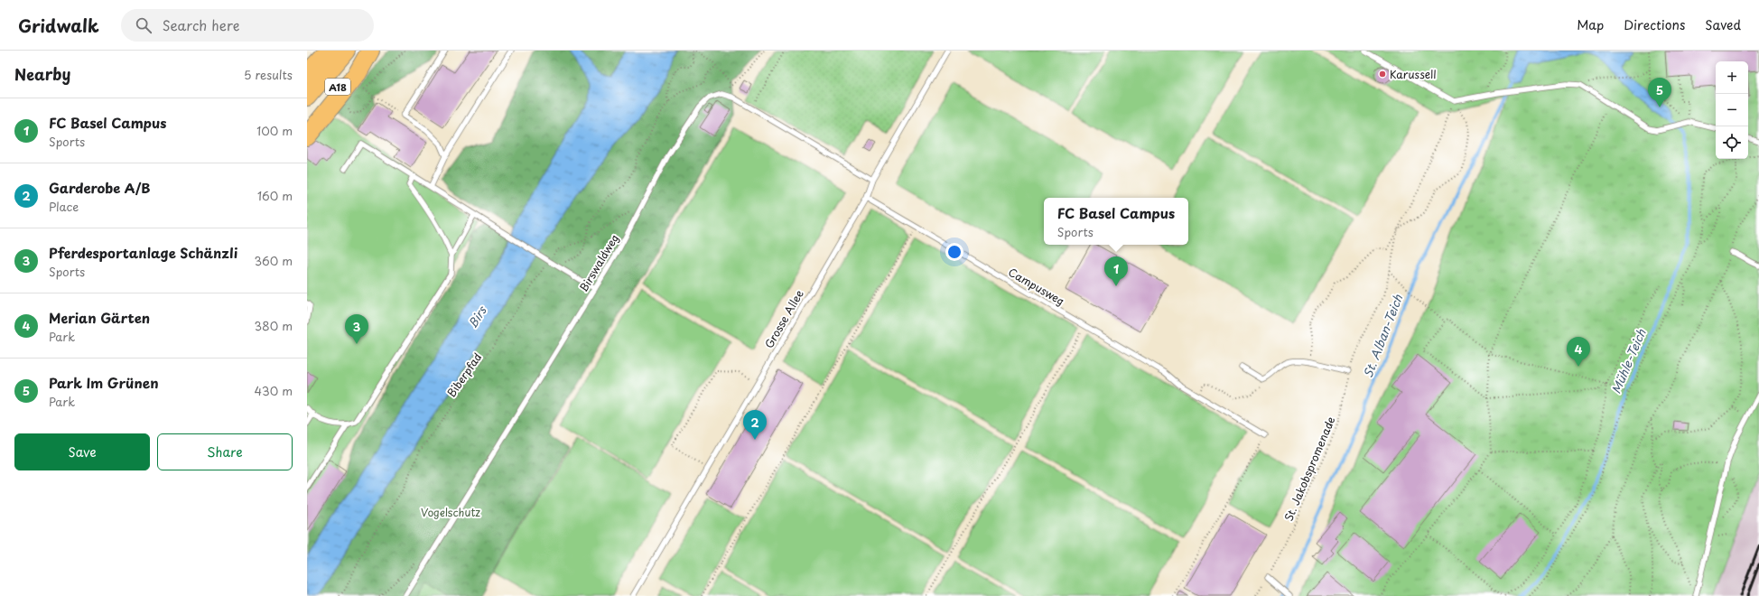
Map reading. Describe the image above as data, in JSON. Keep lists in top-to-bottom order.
{
  "streets": {
    "highway": ["A18"],
    "lane": ["Birswaldweg", "Campusweg", "Grosse Allee"],
    "path": ["Biberpfad", "St. Jakobspromenade"]
  },
  "crossings": [
    ["Campusweg", "Grosse Allee"]
  ],
  "water": ["Birs", "St. Alban-Teich", "Mühle-Teich"],
  "parks": ["Vogelschutz"],
  "places": ["Karussell"],
  "page": {
    "header": "Gridwalk",
    "search": "Search here",
    "nav": ["Map", "Directions", "Saved"],
    "heading": ["Nearby", "5 results"],
    "map_buttons": ["+", "−"],
    "pins": [
      "5",
      "1",
      "3",
      "4",
      "2"
    ],
    "list": [
      {
        "mark": "1",
        "name": "FC Basel Campus",
        "note": "Sports",
        "value": "100 m"
      },
      {
        "mark": "2",
        "name": "Garderobe A/B",
        "note": "Place",
        "value": "160 m"
      },
      {
        "mark": "3",
        "name": "Pferdesportanlage Schänzli",
        "note": "Sports",
        "value": "360 m"
      },
      {
        "mark": "4",
        "name": "Merian Gärten",
        "note": "Park",
        "value": "380 m"
      },
      {
        "mark": "5",
        "name": "Park Im Grünen",
        "note": "Park",
        "value": "430 m"
      }
    ],
    "popup": ["FC Basel Campus", "Sports"],
    "buttons": ["Save", "Share"]
  }
}
